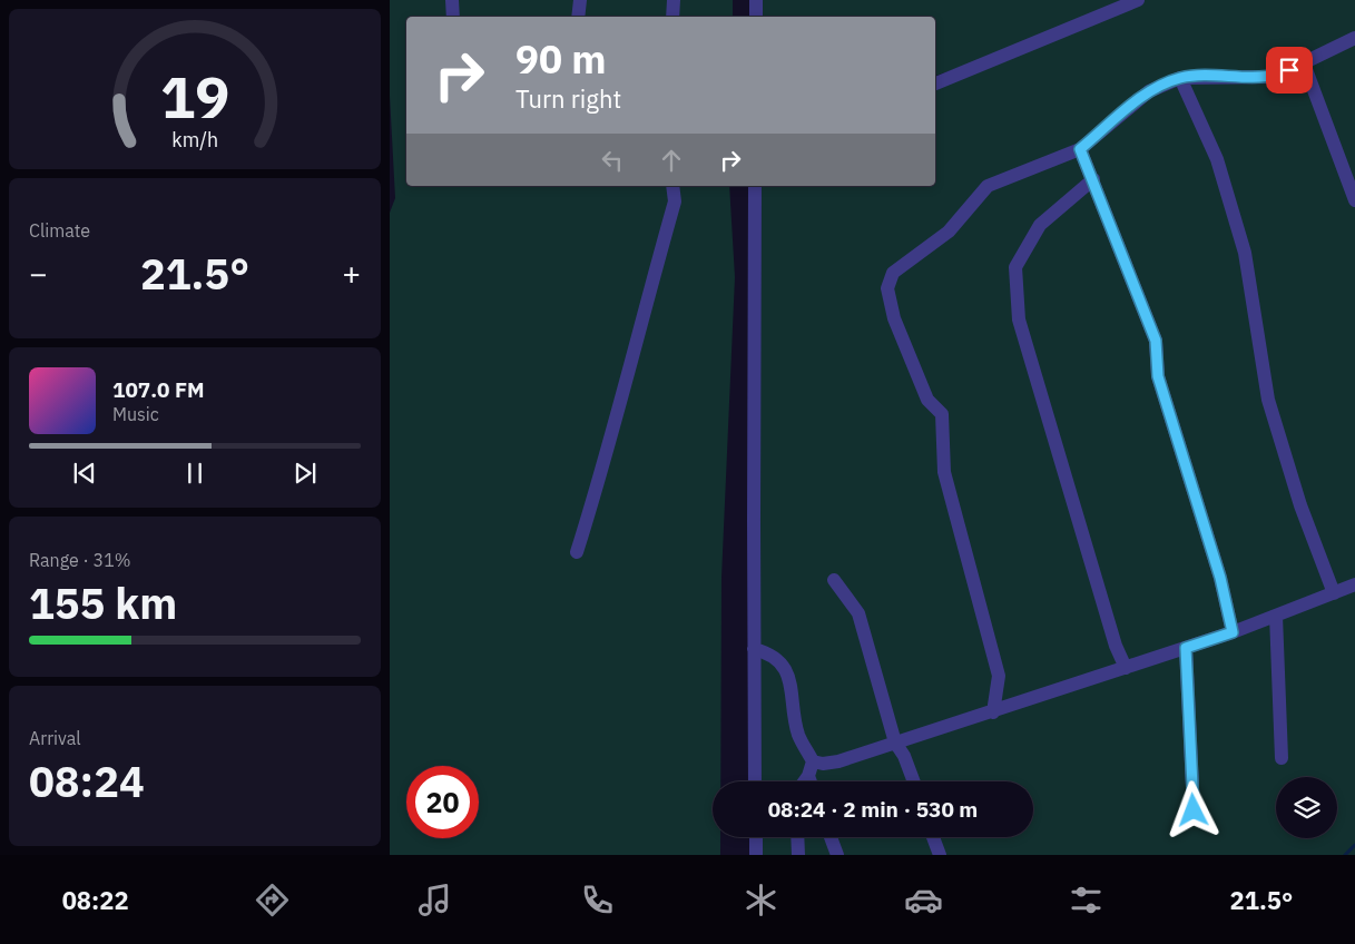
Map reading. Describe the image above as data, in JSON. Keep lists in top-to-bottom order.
{
  "page": {
    "turn": ["90 m", "Turn right"],
    "tile": [
      "Climate",
      ["Range · 31%", "155 km"],
      ["Arrival", "08:24"]
    ],
    "heat": ["−", "21.5°", "+"],
    "song": ["107.0 FM", "Music"],
    "limit": "20",
    "trip": "08:24 · 2 min · 530 m",
    "tabs": ["08:22", "21.5°"],
    "gauge": ["19", "km/h"]
  }
}
